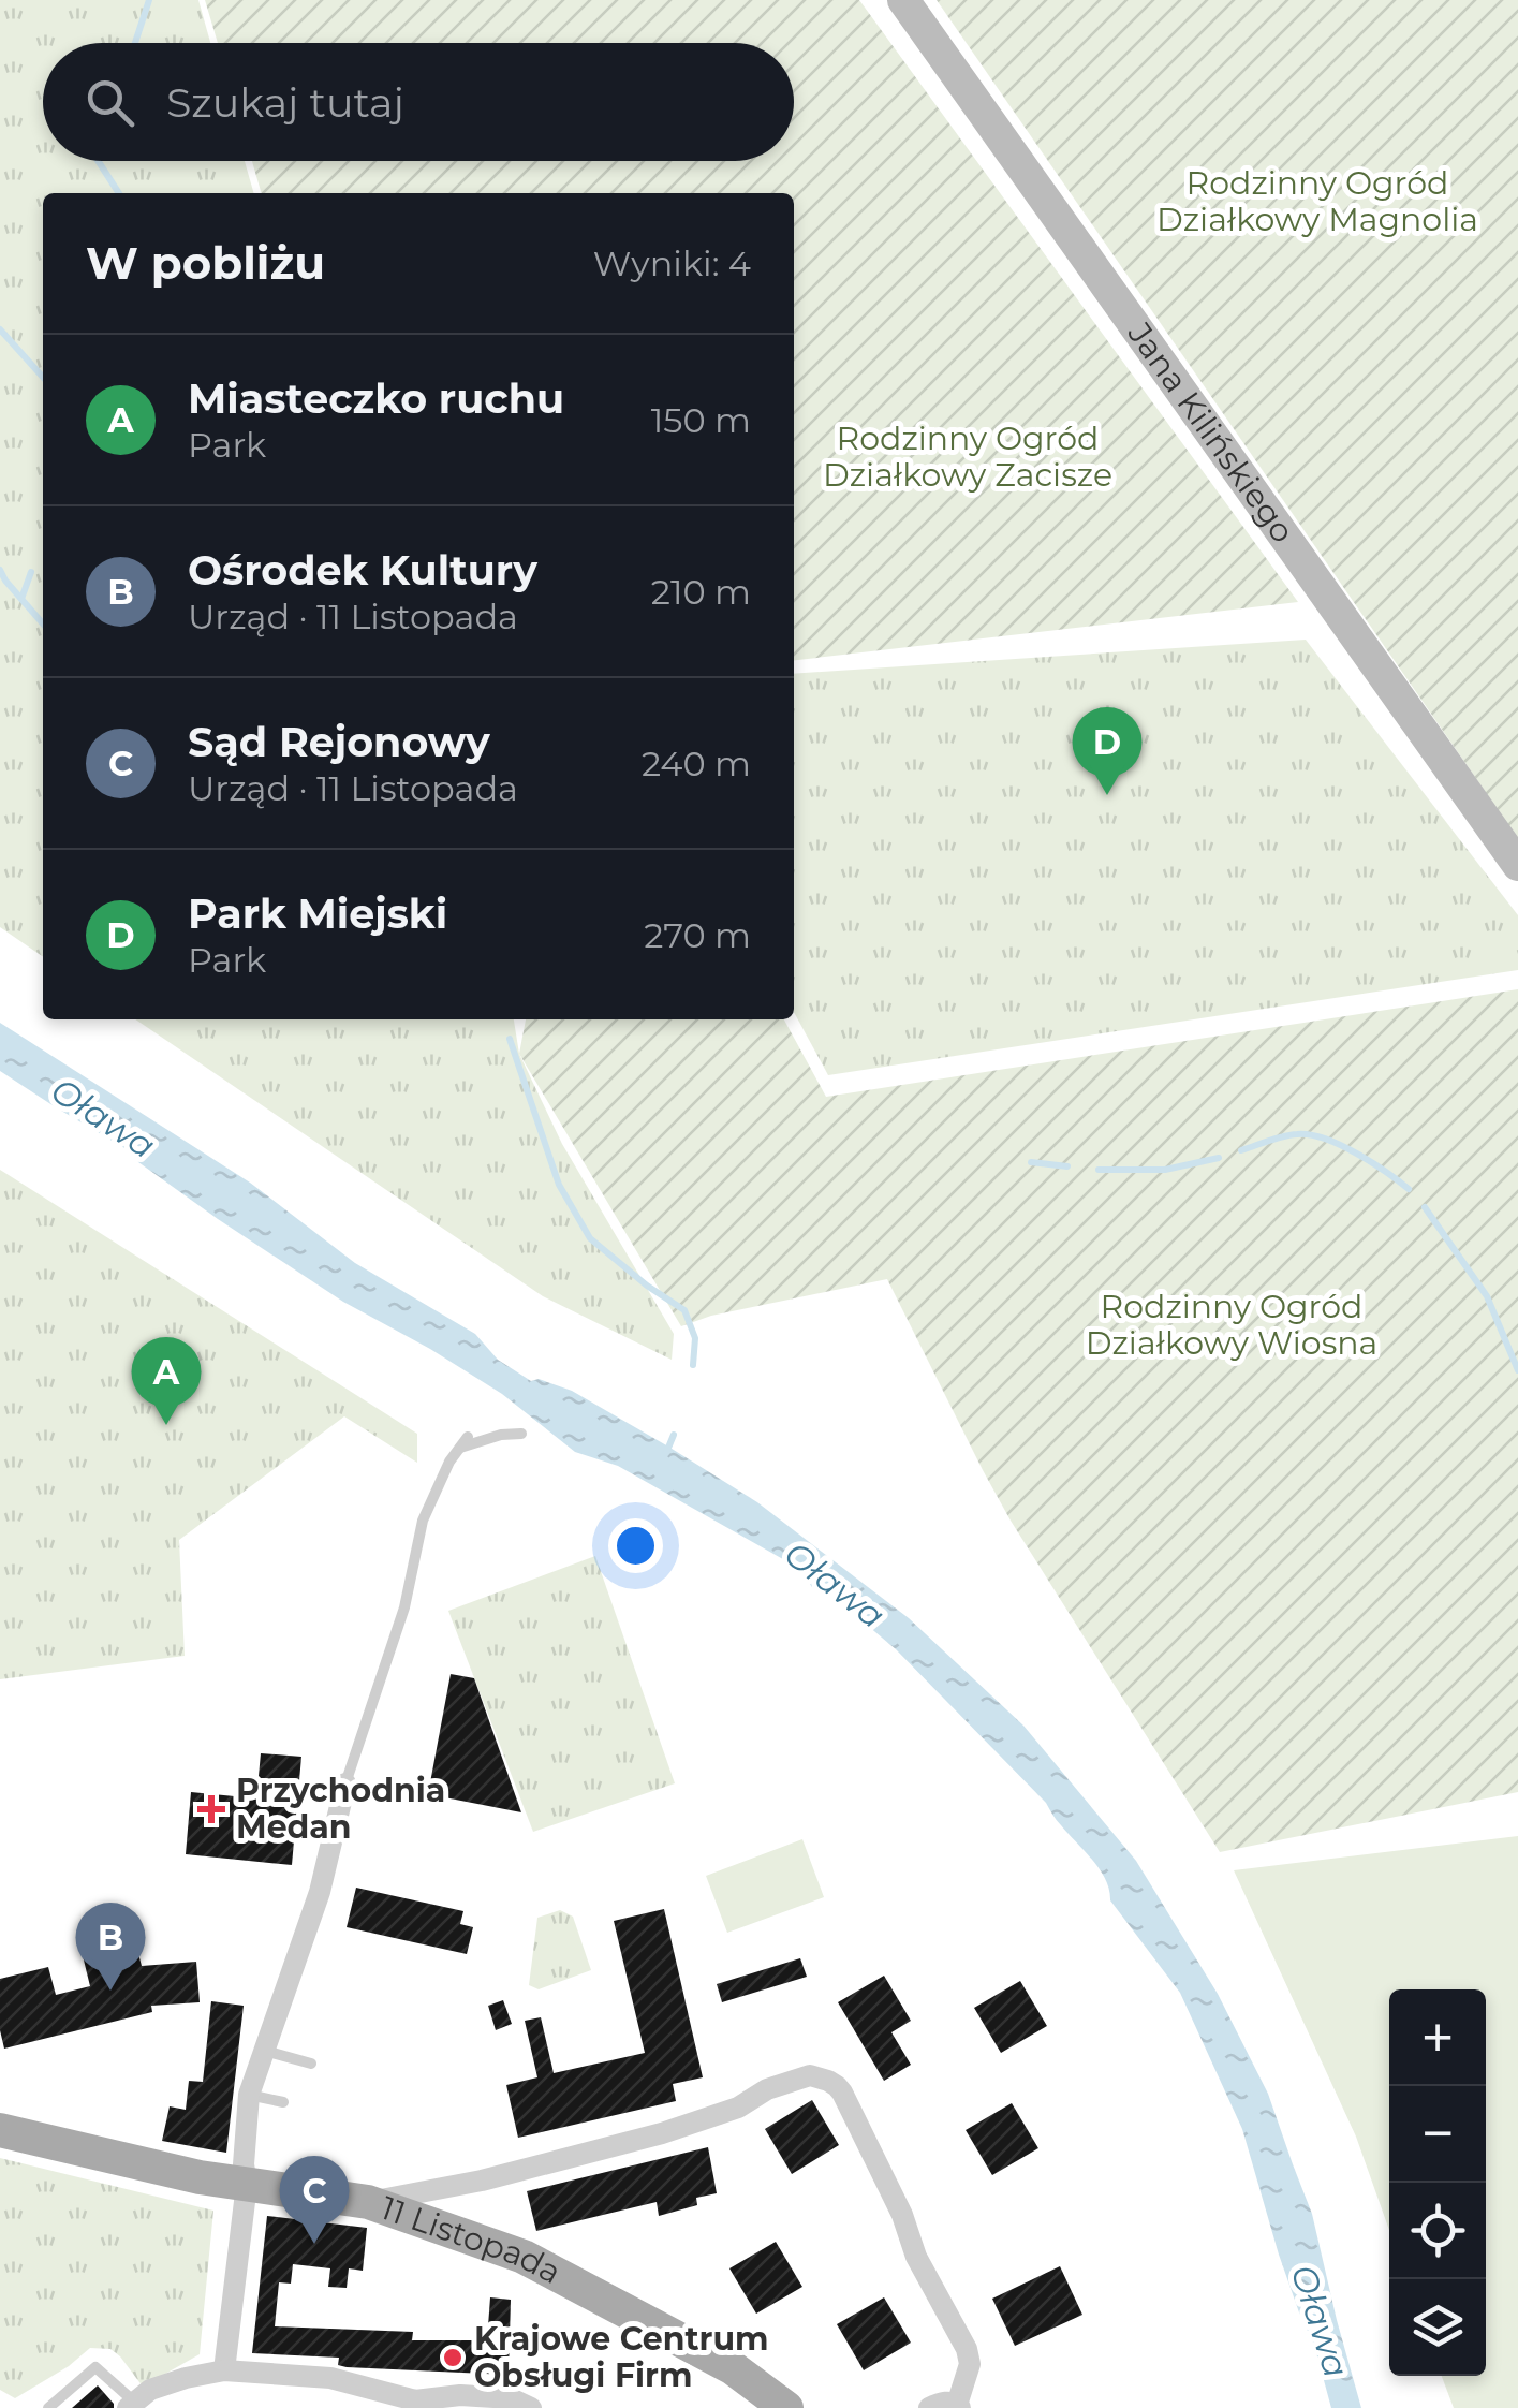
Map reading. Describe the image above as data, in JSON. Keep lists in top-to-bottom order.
{
  "streets": {
    "main road": ["11 Listopada"],
    "street": ["Jana Kilińskiego"]
  },
  "water": ["Oława"],
  "parks": ["Rodzinny Ogród Działkowy Magnolia", "Rodzinny Ogród Działkowy Zacisze", "Rodzinny Ogród Działkowy Wiosna"],
  "places": {
    "health": ["Przychodnia Medan"],
    "other": ["Krajowe Centrum Obsługi Firm"]
  },
  "page": {
    "search": "Szukaj tutaj",
    "heading": ["W pobliżu", "Wyniki: 4"],
    "list": [
      {
        "mark": "A",
        "name": "Miasteczko ruchu",
        "note": "Park",
        "value": "150 m"
      },
      {
        "mark": "B",
        "name": "Ośrodek Kultury",
        "note": "Urząd · 11 Listopada",
        "value": "210 m"
      },
      {
        "mark": "C",
        "name": "Sąd Rejonowy",
        "note": "Urząd · 11 Listopada",
        "value": "240 m"
      },
      {
        "mark": "D",
        "name": "Park Miejski",
        "note": "Park",
        "value": "270 m"
      }
    ],
    "pins": [
      "D",
      "A",
      "B",
      "C"
    ],
    "map_buttons": ["+", "−"]
  }
}
